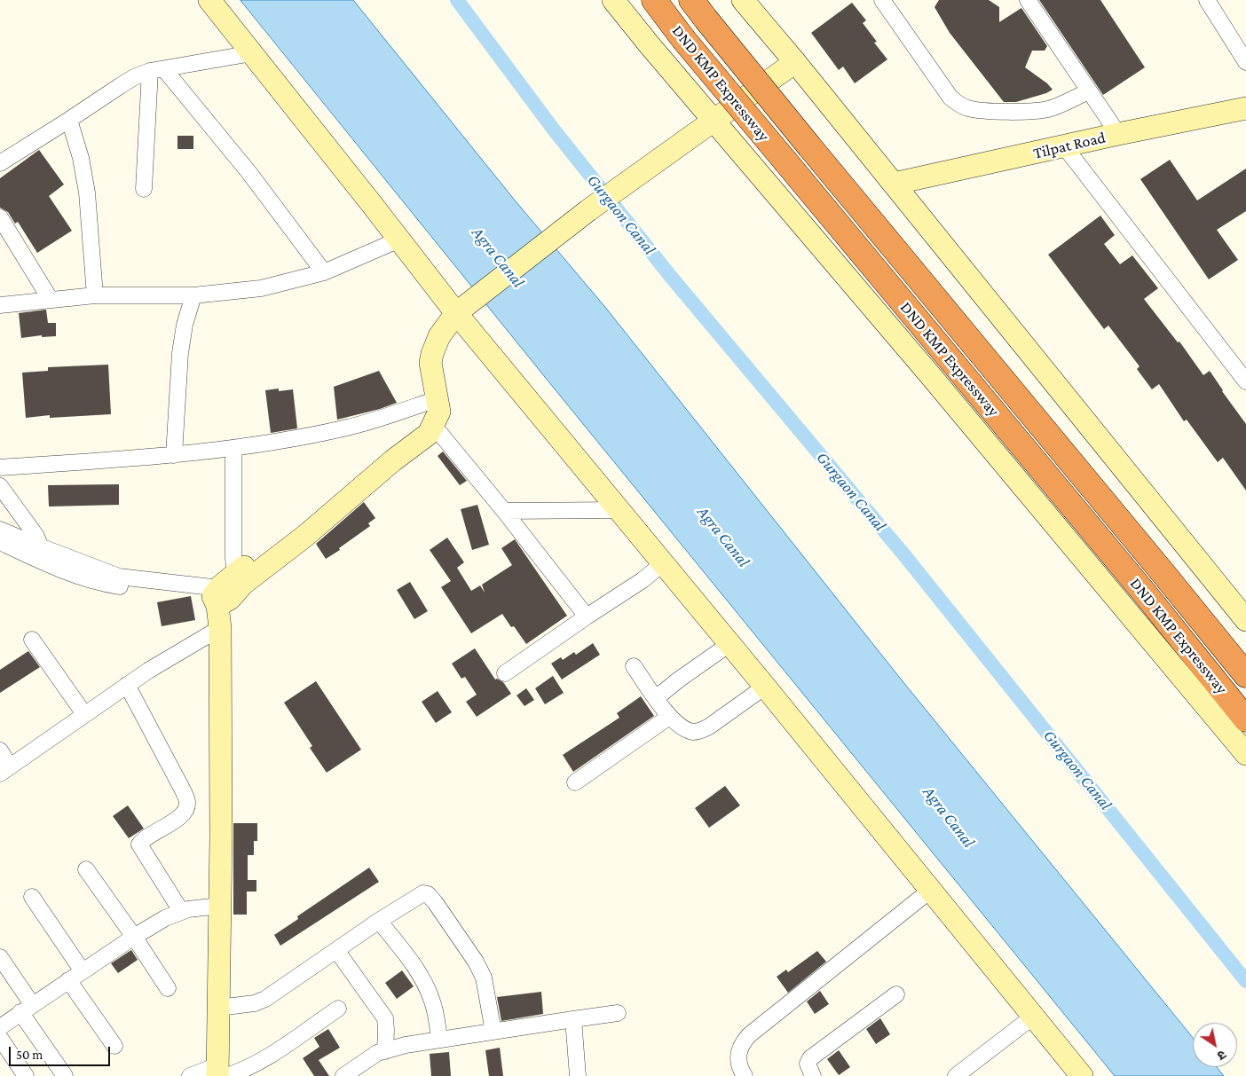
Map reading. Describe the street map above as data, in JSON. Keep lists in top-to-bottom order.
{
  "streets": {
    "highway": ["DND KMP Expressway"],
    "street": ["Tilpat Road"]
  },
  "water": ["Gurgaon Canal", "Agra Canal"],
  "scale_bar": "50 m",
  "north": "bottom right"
}
